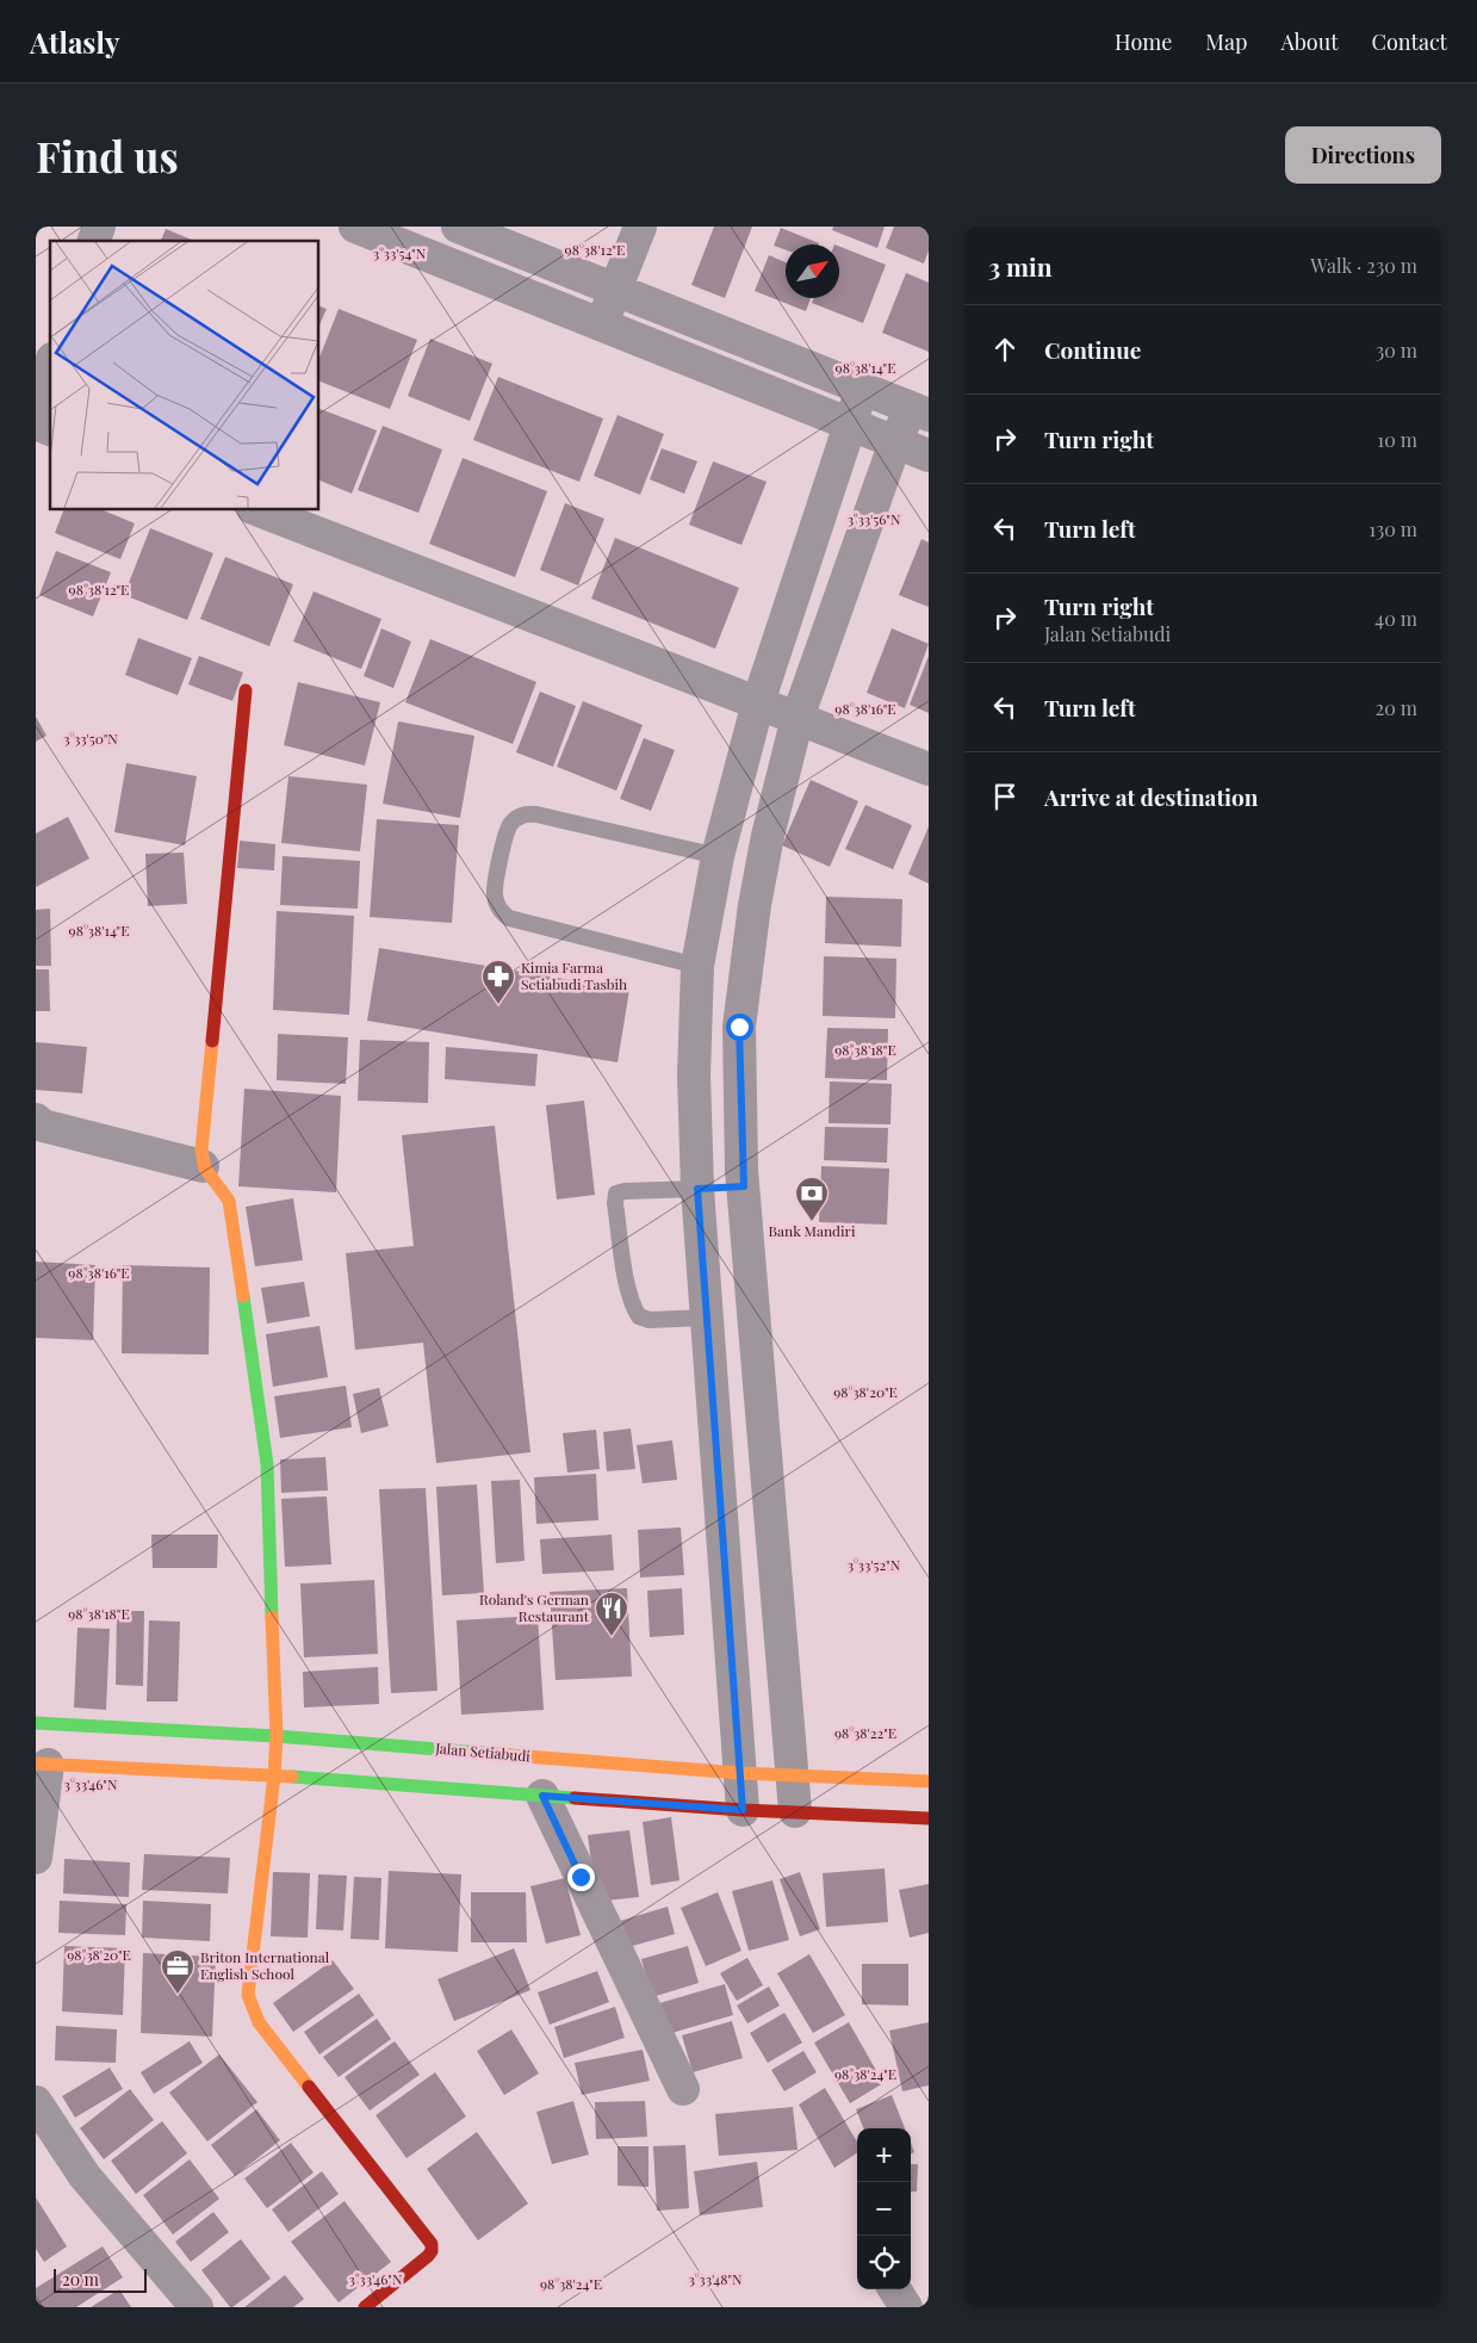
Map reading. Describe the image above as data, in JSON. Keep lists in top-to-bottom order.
{
  "streets": {
    "main road": ["Jalan Setiabudi"]
  },
  "places": {
    "pharmacy": ["Kimia Farma Setiabudi Tasbih"],
    "bank": ["Bank Mandiri"],
    "restaurant": ["Roland's German Restaurant"],
    "office": ["Briton International English School"]
  },
  "scale_bar": "20 m",
  "north": "top right",
  "page": {
    "header": "Atlasly",
    "nav": [
      "Home",
      "Map",
      "About",
      "Contact"
    ],
    "buttons": "Directions",
    "title": "Find us",
    "heading": ["3 min", "Walk · 230 m"],
    "list": [
      ["Continue", "30 m"],
      ["Turn right", "10 m"],
      ["Turn left", "130 m"],
      ["Turn right", "Jalan Setiabudi", "40 m"],
      ["Turn left", "20 m"],
      "Arrive at destination"
    ],
    "map_buttons": ["+", "−"],
    "scale": "20 m"
  },
  "coordinates": [
    "98°38'12\"E",
    "3°33'54\"N",
    "98°38'14\"E",
    "3°33'56\"N",
    "98°38'16\"E",
    "3°33'50\"N",
    "98°38'18\"E",
    "98°38'20\"E",
    "3°33'52\"N",
    "98°38'22\"E",
    "3°33'46\"N",
    "98°38'24\"E",
    "3°33'48\"N"
  ]
}
